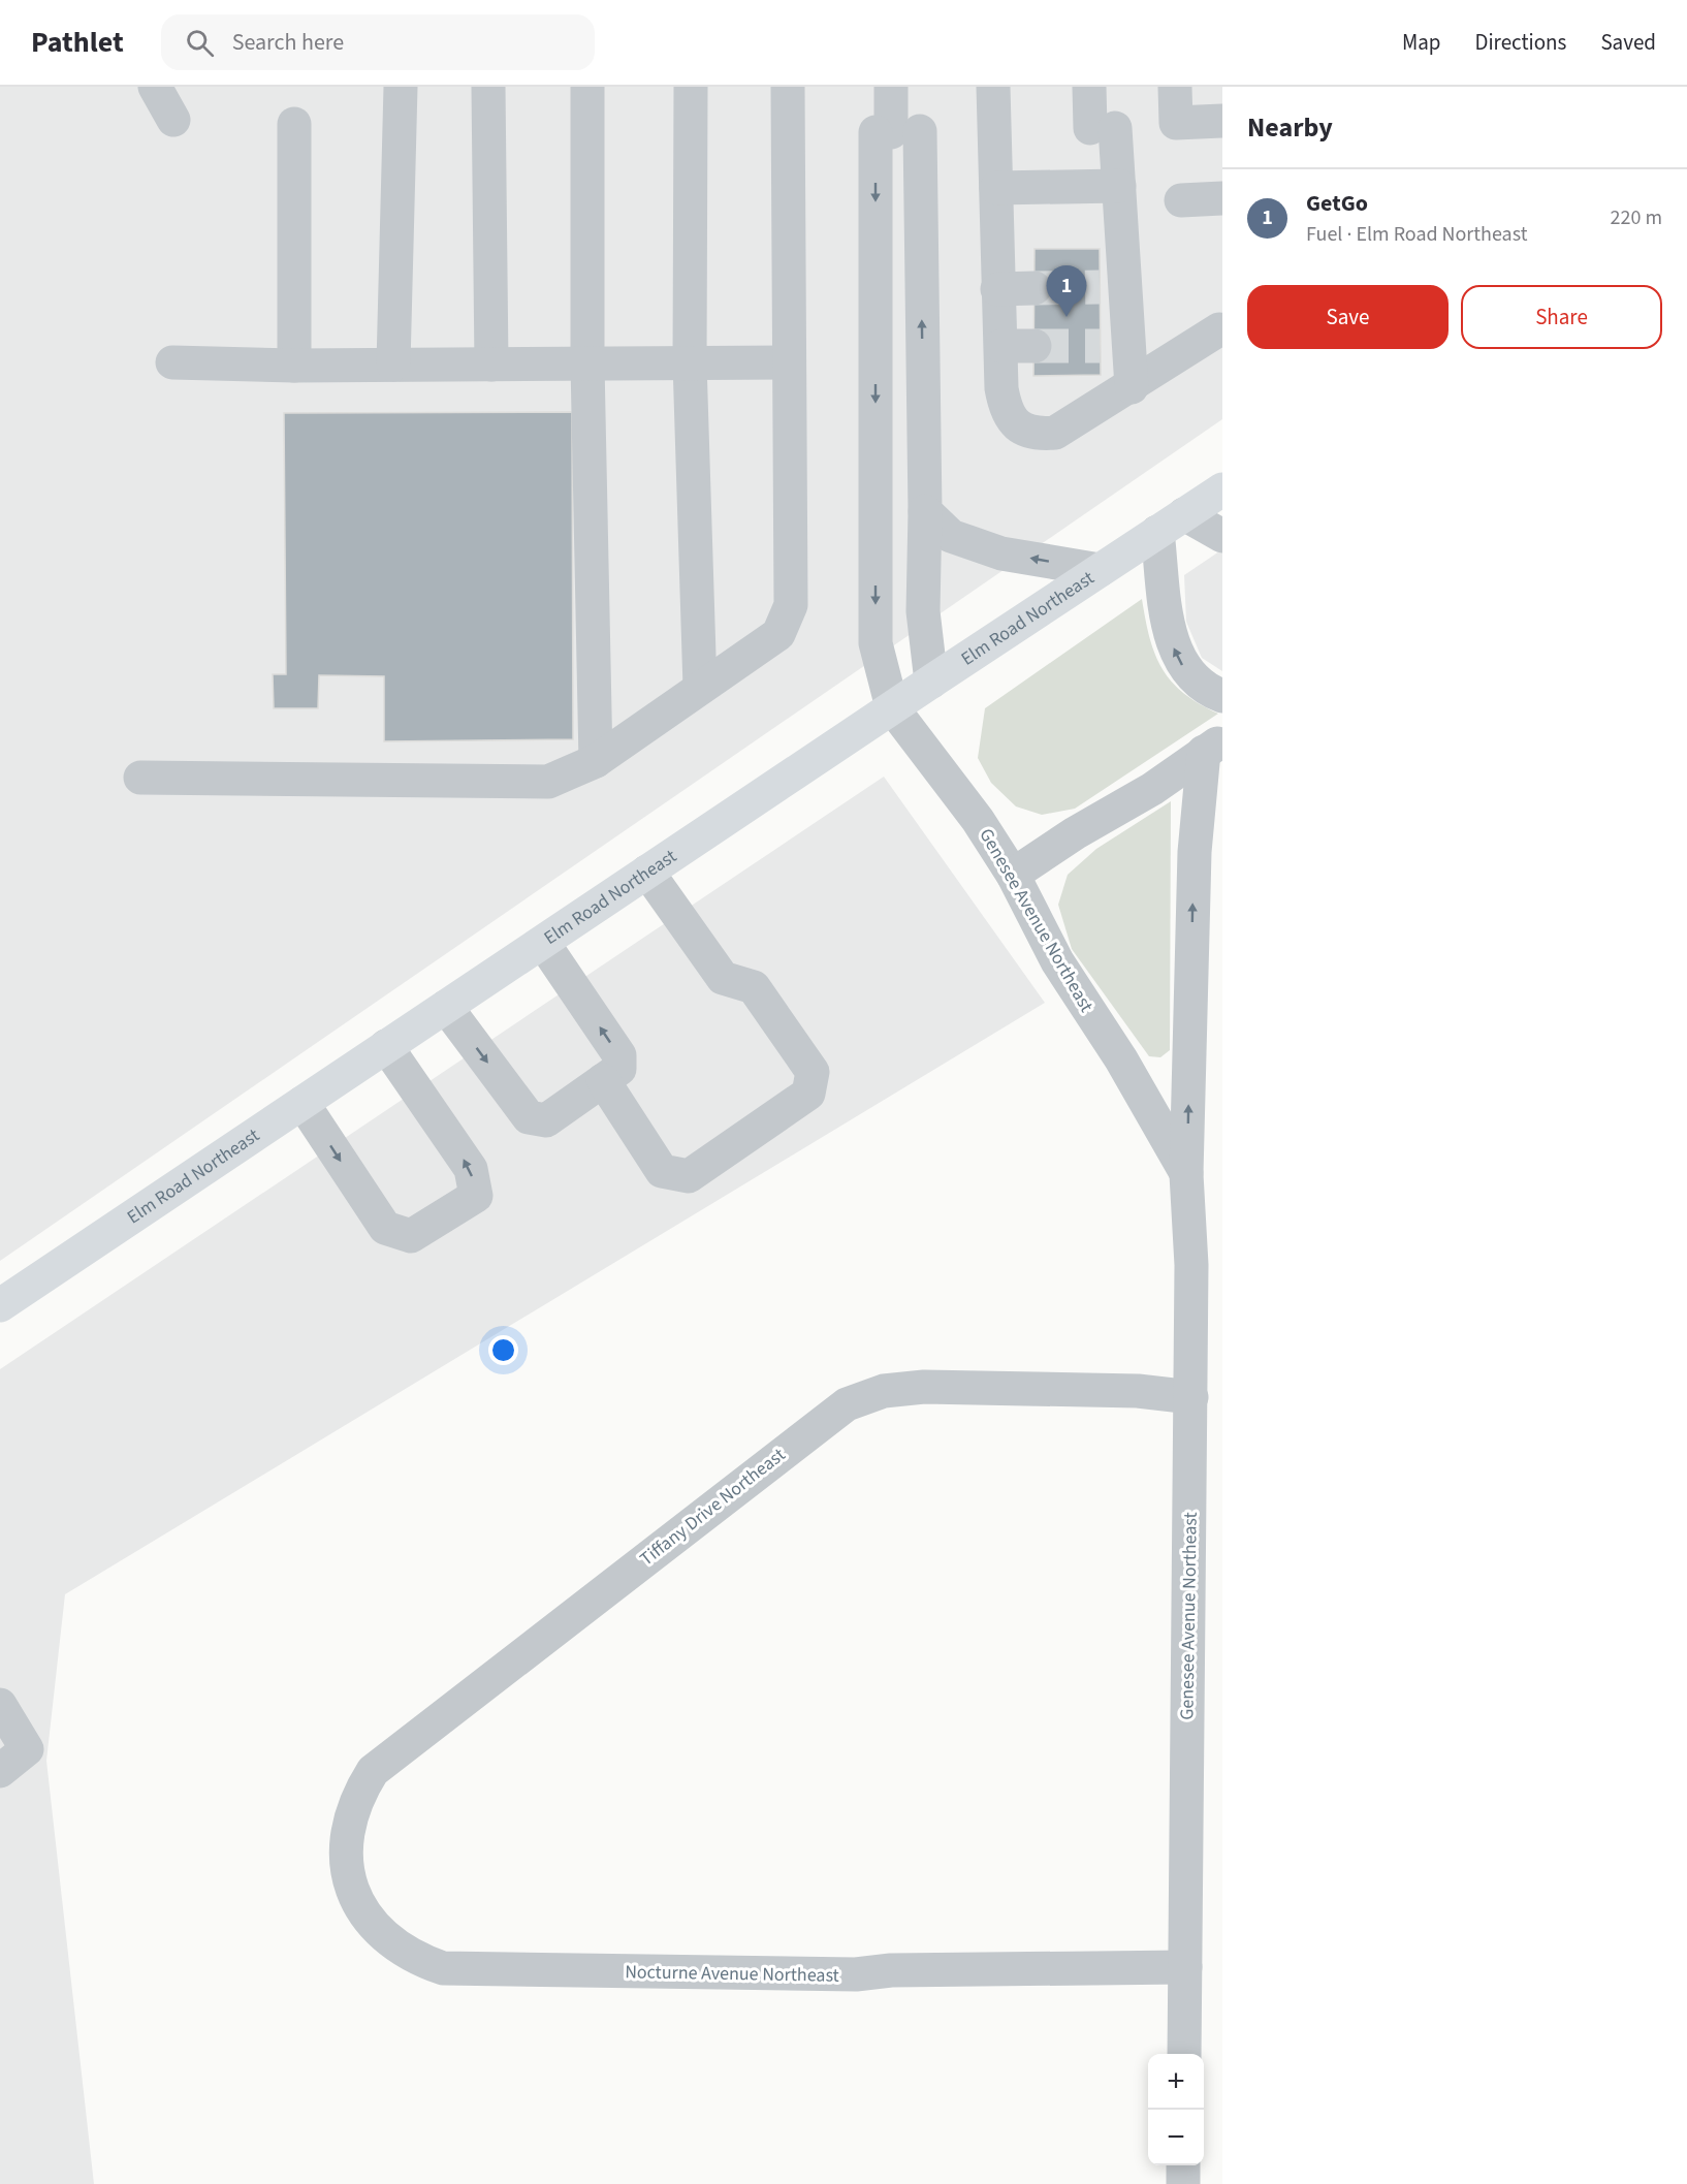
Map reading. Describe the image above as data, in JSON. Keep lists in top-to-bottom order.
{
  "streets": {
    "main road": ["Elm Road Northeast"],
    "street": ["Genesee Avenue Northeast", "Tiffany Drive Northeast", "Nocturne Avenue Northeast"]
  },
  "crossings": [
    ["Elm Road Northeast", "Genesee Avenue Northeast"],
    ["Genesee Avenue Northeast", "Tiffany Drive Northeast"],
    ["Genesee Avenue Northeast", "Nocturne Avenue Northeast"],
    ["Tiffany Drive Northeast", "Nocturne Avenue Northeast"]
  ],
  "page": {
    "header": "Pathlet",
    "search": "Search here",
    "nav": ["Map", "Directions", "Saved"],
    "heading": "Nearby",
    "list": [
      {
        "mark": "1",
        "name": "GetGo",
        "note": "Fuel · Elm Road Northeast",
        "value": "220 m"
      }
    ],
    "pins": "1",
    "buttons": ["Save", "Share"],
    "map_buttons": ["+", "−"]
  }
}
